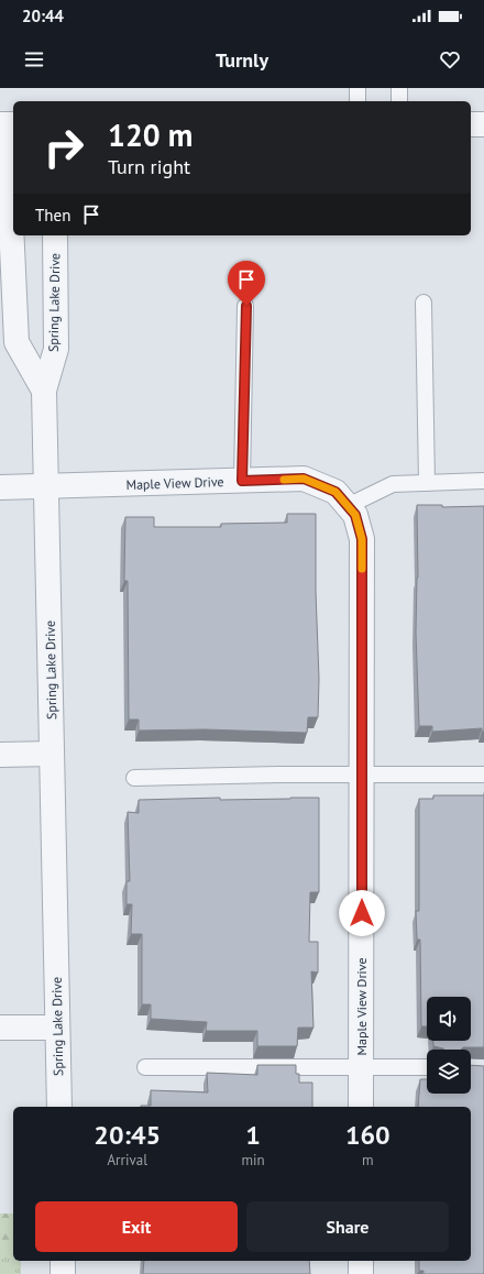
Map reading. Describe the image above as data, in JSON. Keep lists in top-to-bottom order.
{
  "streets": {
    "street": ["Spring Lake Drive", "Maple View Drive"]
  },
  "crossings": [
    ["Spring Lake Drive", "Maple View Drive"]
  ],
  "page": {
    "status": "20:44",
    "header": "Turnly",
    "turn": ["120 m", "Turn right"],
    "then": "Then",
    "eta": [
      "20:45",
      "Arrival",
      "1",
      "min",
      "160",
      "m"
    ],
    "buttons": ["Exit", "Share"]
  }
}
